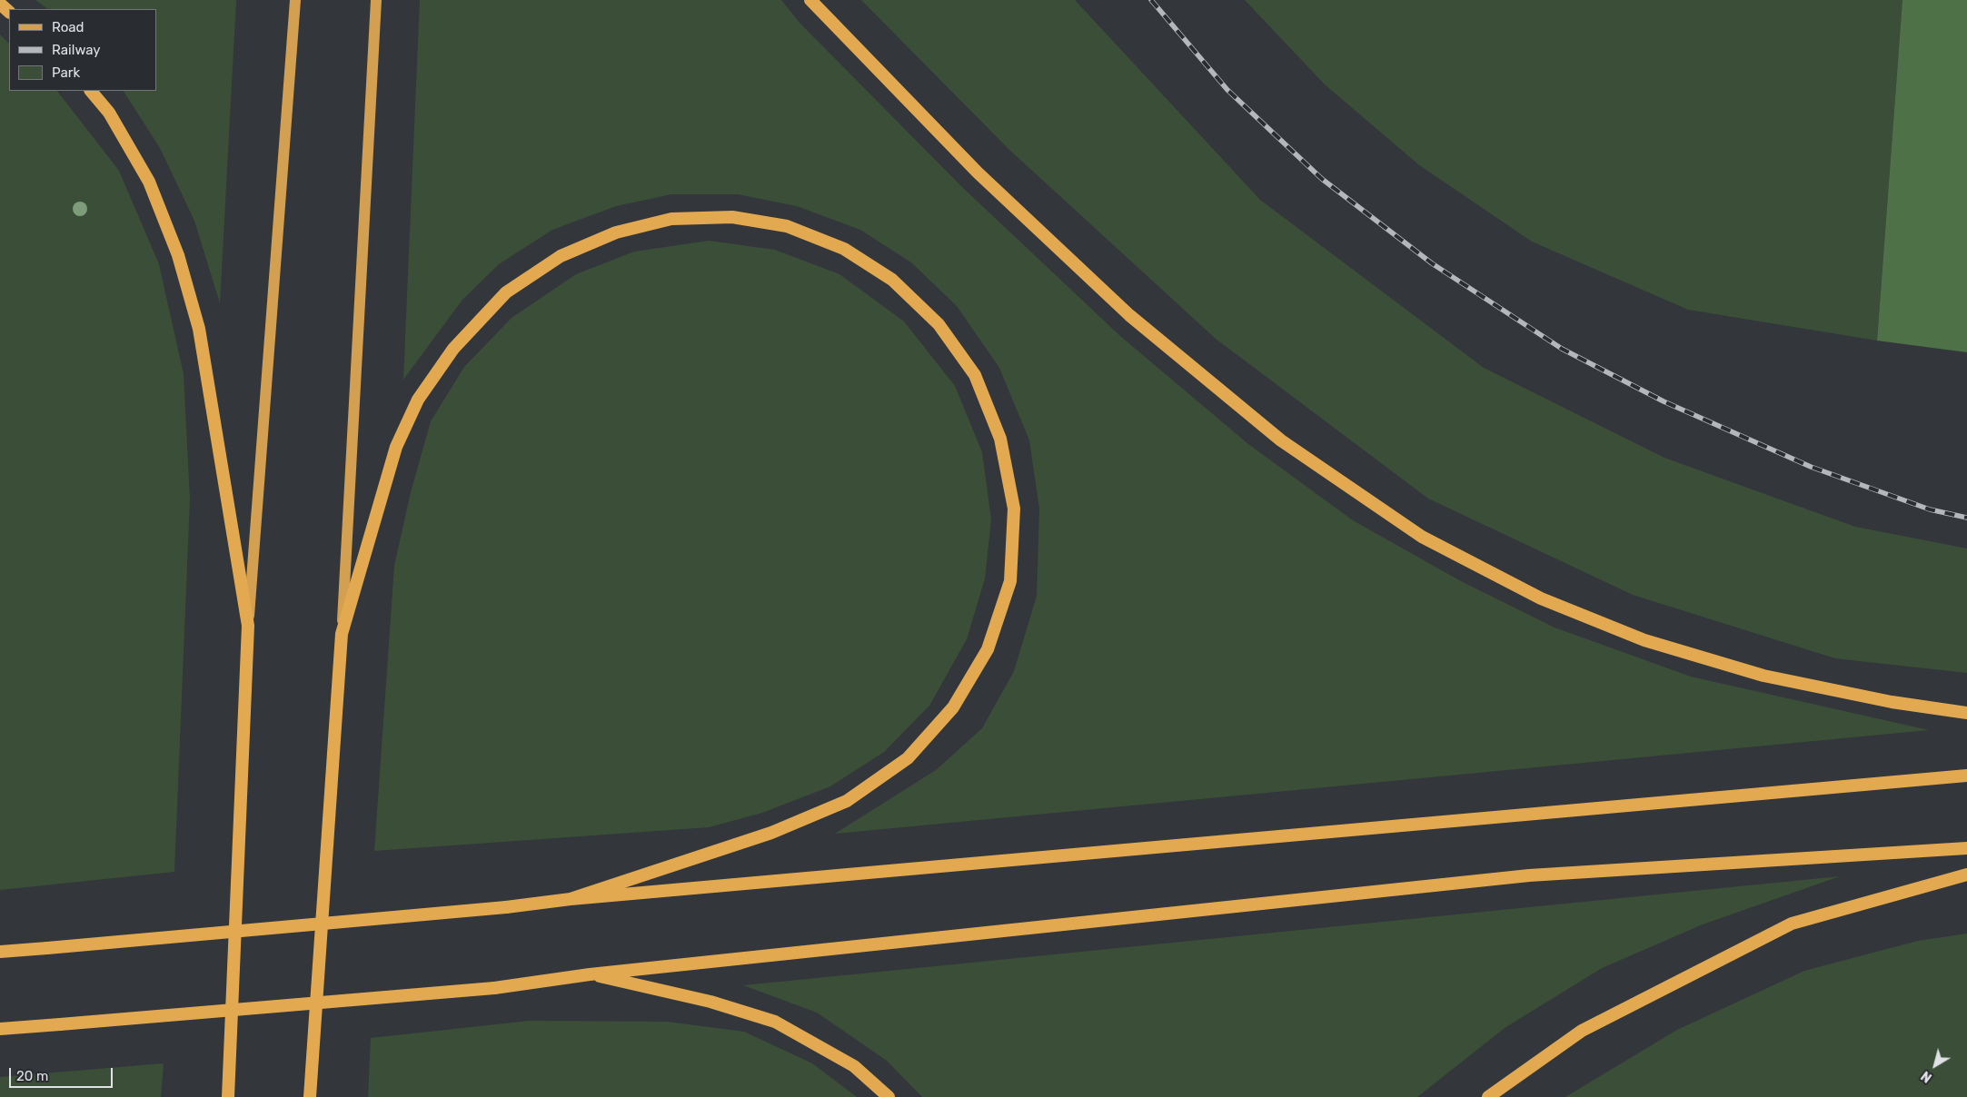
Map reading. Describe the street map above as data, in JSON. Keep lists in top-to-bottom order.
{
  "legend": ["Road", "Railway", "Park"],
  "scale_bar": "20 m",
  "north": "bottom left"
}
